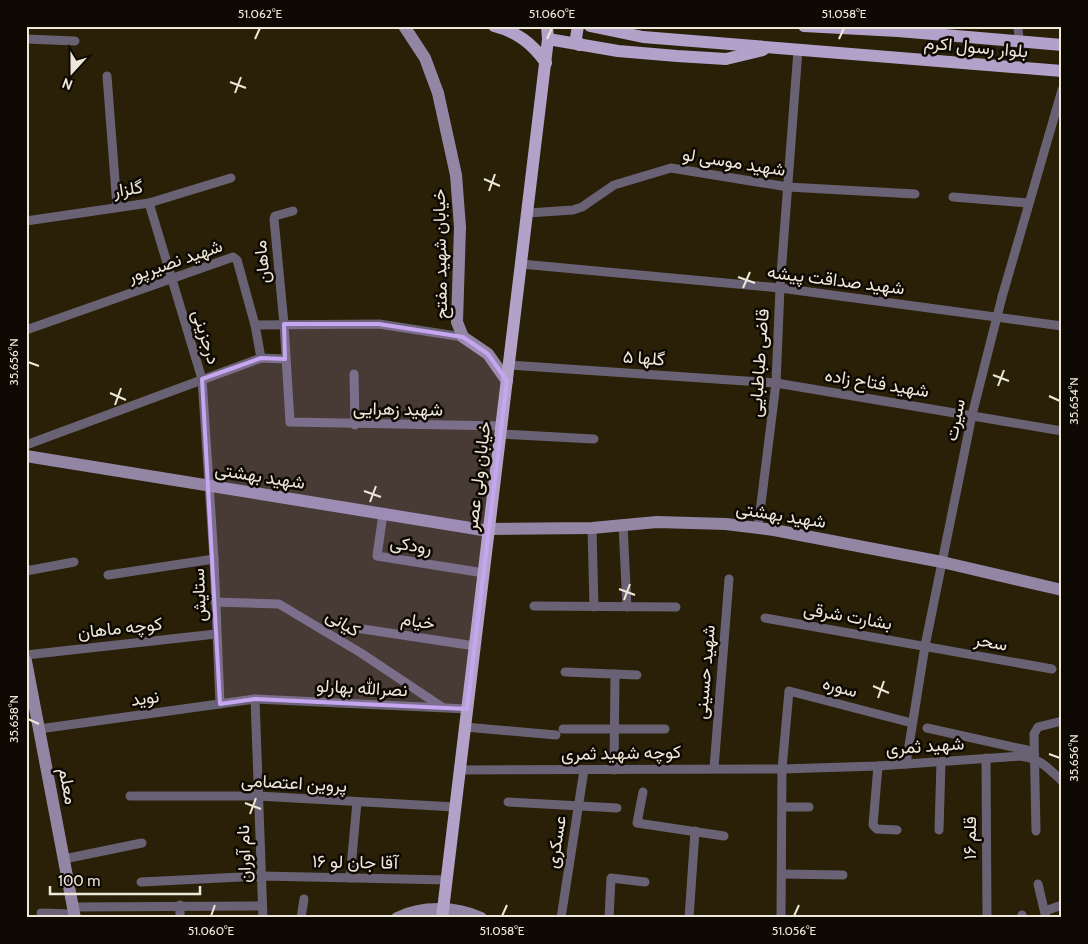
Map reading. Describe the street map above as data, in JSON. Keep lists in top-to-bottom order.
{
  "streets": {
    "main road": ["بلوار رسول اکرم", "خیابان ولی عصر"],
    "street": [
      "شهید موسی لو",
      "گلزار",
      "خیابان شهید مفتح",
      "شهید نصیرپور",
      "ماهان",
      "شهید صداقت پیشه",
      "درجزینی",
      "گلها ۵",
      "قاضی طباطبایی",
      "شهید فتاح زاده",
      "شهید زهرایی",
      "سیرت",
      "شهید بهشتی",
      "رودکی",
      "ستایش",
      "بشارت شرقی",
      "خیام",
      "کیانی",
      "کوچه ماهان",
      "سحر",
      "شهید حسینی",
      "سوره",
      "نصرالله بهارلو",
      "نوید",
      "شهید ثمری",
      "کوچه شهید ثمری",
      "پروین اعتصامی",
      "معلم",
      "قلم ۱۶",
      "عسکری",
      "نام آوران",
      "آقا جان لو ۱۶"
    ]
  },
  "crossings": [
    ["بلوار رسول اکرم", "قاضی طباطبایی"],
    ["شهید موسی لو", "قاضی طباطبایی"],
    ["شهید موسی لو", "خیابان ولی عصر"],
    ["گلزار", "درجزینی"],
    ["خیابان شهید مفتح", "خیابان ولی عصر"],
    ["شهید نصیرپور", "درجزینی"],
    ["شهید صداقت پیشه", "قاضی طباطبایی"],
    ["شهید صداقت پیشه", "سیرت"],
    ["شهید صداقت پیشه", "خیابان ولی عصر"],
    ["درجزینی", "شهید بهشتی"],
    ["درجزینی", "ستایش"],
    ["گلها ۵", "قاضی طباطبایی"],
    ["گلها ۵", "شهید فتاح زاده"],
    ["گلها ۵", "خیابان ولی عصر"],
    ["قاضی طباطبایی", "شهید فتاح زاده"],
    ["قاضی طباطبایی", "شهید بهشتی"],
    ["شهید فتاح زاده", "سیرت"],
    ["شهید زهرایی", "خیابان ولی عصر"],
    ["سیرت", "شهید بهشتی"],
    ["سیرت", "بشارت شرقی"],
    ["سیرت", "سحر"],
    ["سیرت", "سوره"],
    ["سیرت", "شهید ثمری"],
    ["شهید بهشتی", "خیابان ولی عصر"],
    ["شهید بهشتی", "رودکی"],
    ["شهید بهشتی", "ستایش"],
    ["خیابان ولی عصر", "رودکی"],
    ["خیابان ولی عصر", "خیام"],
    ["خیابان ولی عصر", "نصرالله بهارلو"],
    ["خیابان ولی عصر", "کوچه شهید ثمری"],
    ["خیابان ولی عصر", "پروین اعتصامی"],
    ["خیابان ولی عصر", "آقا جان لو ۱۶"],
    ["ستایش", "کیانی"],
    ["ستایش", "کوچه ماهان"],
    ["ستایش", "نوید"],
    ["بشارت شرقی", "سحر"],
    ["کیانی", "نصرالله بهارلو"],
    ["شهید حسینی", "کوچه شهید ثمری"],
    ["سوره", "شهید ثمری"],
    ["سوره", "کوچه شهید ثمری"],
    ["نصرالله بهارلو", "نوید"],
    ["نصرالله بهارلو", "نام آوران"],
    ["نوید", "معلم"],
    ["نوید", "نام آوران"],
    ["شهید ثمری", "کوچه شهید ثمری"],
    ["شهید ثمری", "قلم ۱۶"],
    ["کوچه شهید ثمری", "عسکری"],
    ["پروین اعتصامی", "نام آوران"],
    ["نام آوران", "آقا جان لو ۱۶"]
  ],
  "scale_bar": "100 m",
  "north": "bottom",
  "coordinates": [
    "51.062°E",
    "51.060°E",
    "51.058°E",
    "35.656°N",
    "35.654°N",
    "35.658°N",
    "51.056°E"
  ]
}
